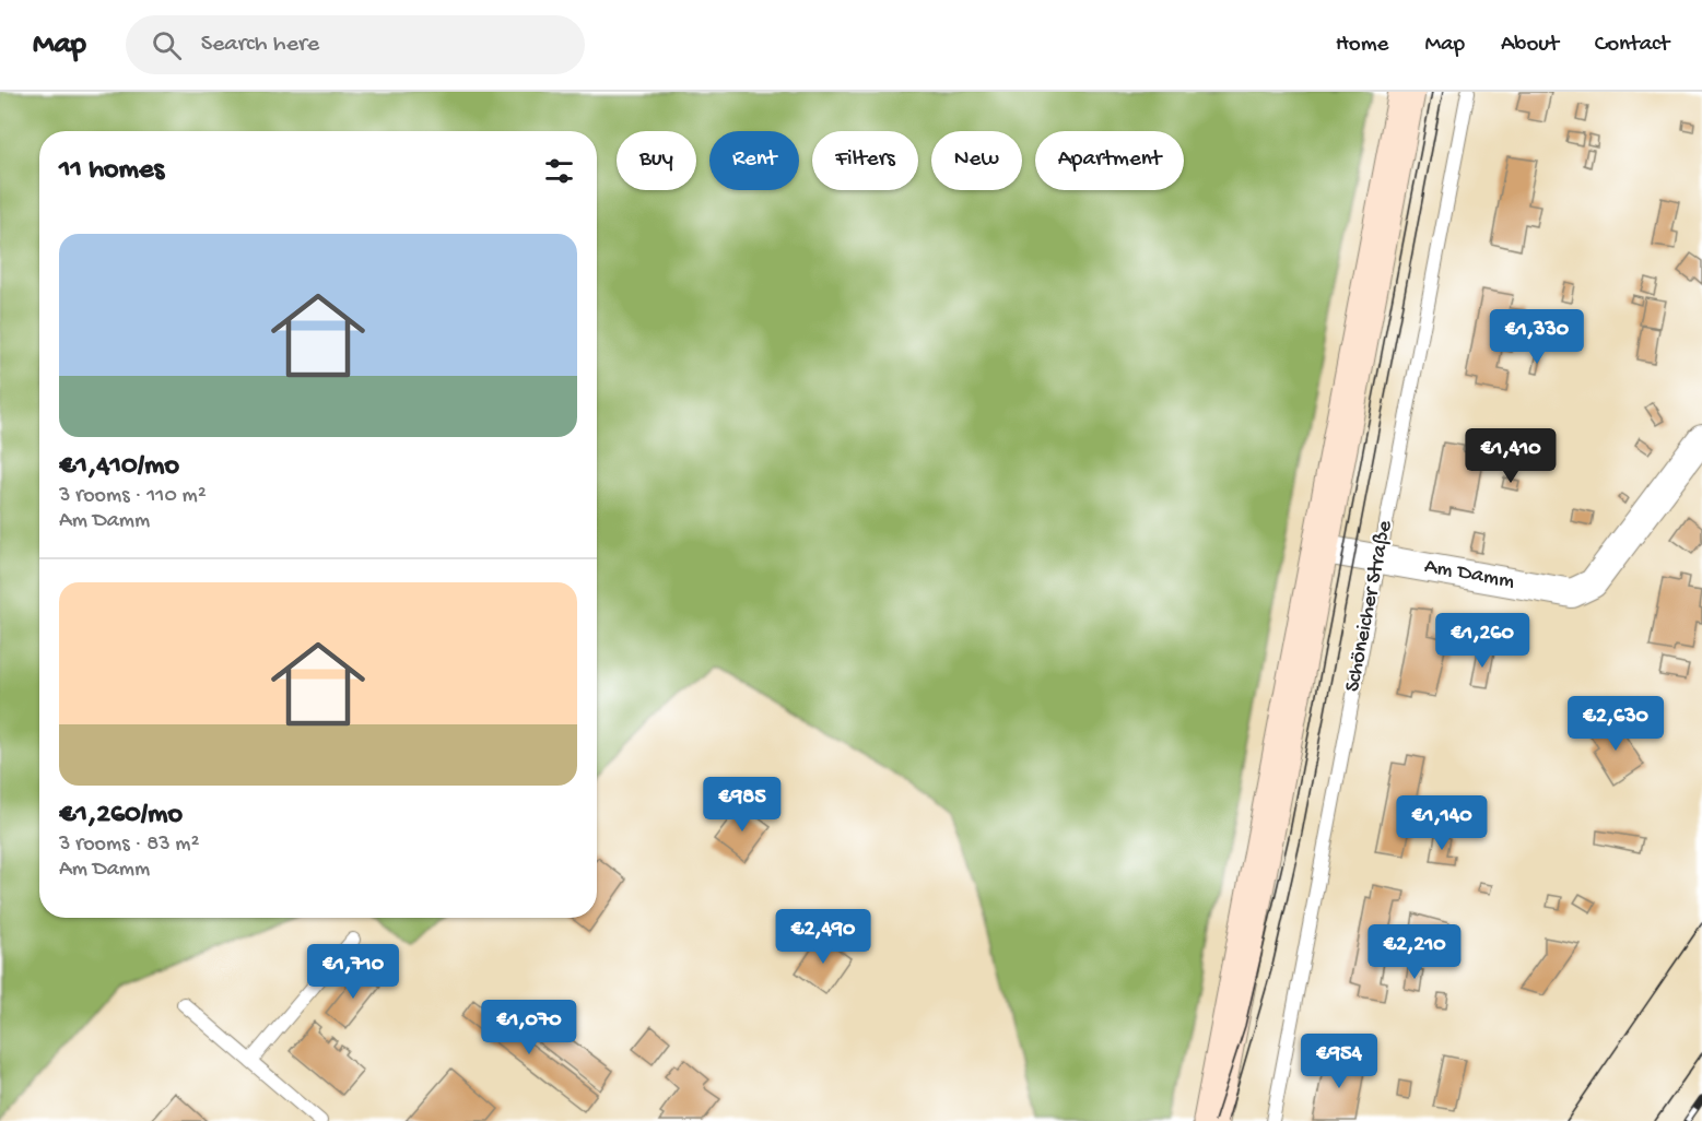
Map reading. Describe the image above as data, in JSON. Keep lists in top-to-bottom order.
{
  "streets": {
    "street": ["Am Damm"],
    "lane": ["Schöneicher Straße"]
  },
  "crossings": [
    ["Am Damm", "Schöneicher Straße"]
  ],
  "page": {
    "header": "Map",
    "search": "Search here",
    "nav": [
      "Home",
      "Map",
      "About",
      "Contact"
    ],
    "chip": [
      "Buy",
      "Rent",
      "Filters",
      "New",
      "Apartment"
    ],
    "heading": "11 homes",
    "list": [
      {
        "name": "€1,410/mo",
        "note": "3 rooms · 110 m² · Am Damm"
      },
      {
        "name": "€1,260/mo",
        "note": "3 rooms · 83 m² · Am Damm"
      }
    ],
    "price": [
      "€1,330",
      "€1,410",
      "€1,260",
      "€2,630",
      "€985",
      "€1,140",
      "€2,490",
      "€2,210",
      "€1,710",
      "€1,070",
      "€954"
    ]
  }
}
